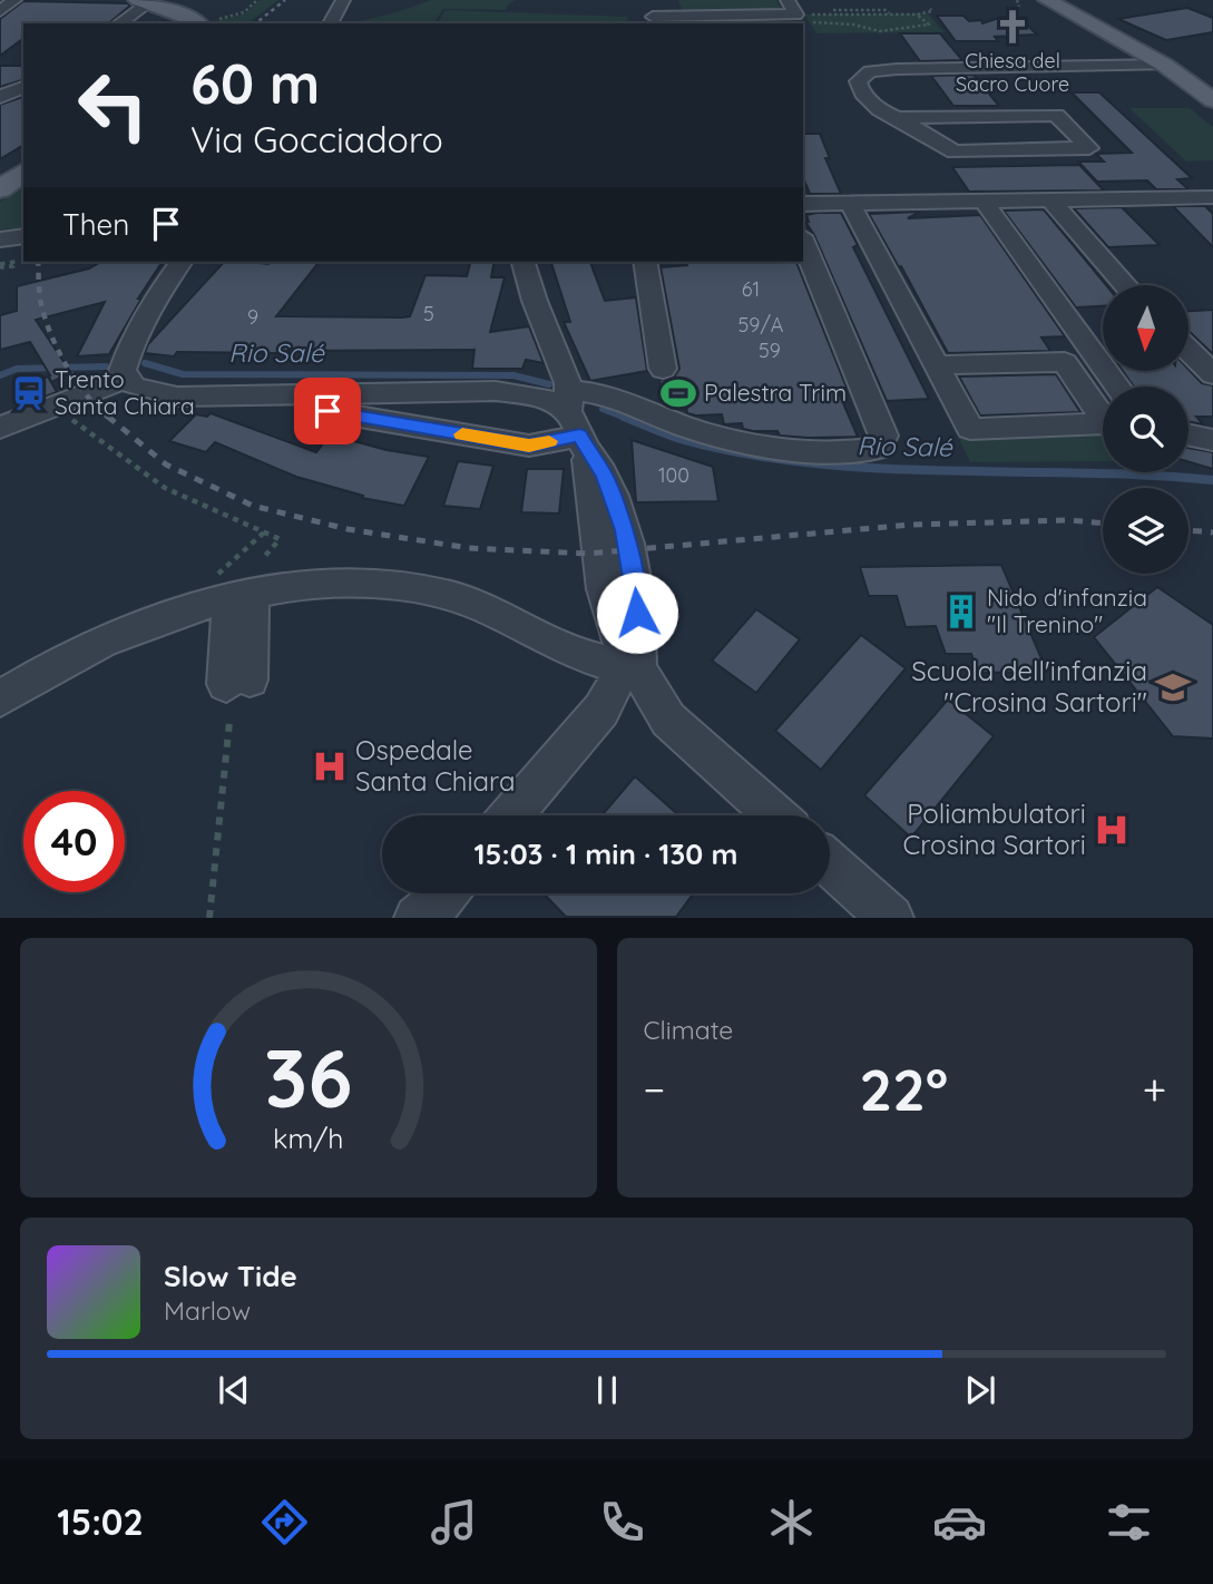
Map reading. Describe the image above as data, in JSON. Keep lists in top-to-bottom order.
{
  "water": ["Rio Salé"],
  "places": {
    "church": ["Chiesa del Sacro Cuore"],
    "station": ["Trento Santa Chiara"],
    "sports": ["Palestra Trim"],
    "building": ["Nido d'infanzia \"Il Trenino\""],
    "school or university": ["Scuola dell'infanzia \"Crosina Sartori\""],
    "hospital": ["Ospedale Santa Chiara", "Poliambulatori Crosina Sartori"]
  },
  "house_numbers": [
    "61",
    "5",
    "9",
    "59/A",
    "59",
    "100"
  ],
  "north": "bottom",
  "page": {
    "turn": ["60 m", "Via Gocciadoro"],
    "then": "Then",
    "limit": "40",
    "trip": "15:03 · 1 min · 130 m",
    "tile": "Climate",
    "heat": ["−", "22°", "+"],
    "song": ["Slow Tide", "Marlow"],
    "tabs": "15:02",
    "gauge": ["36", "km/h"]
  }
}
